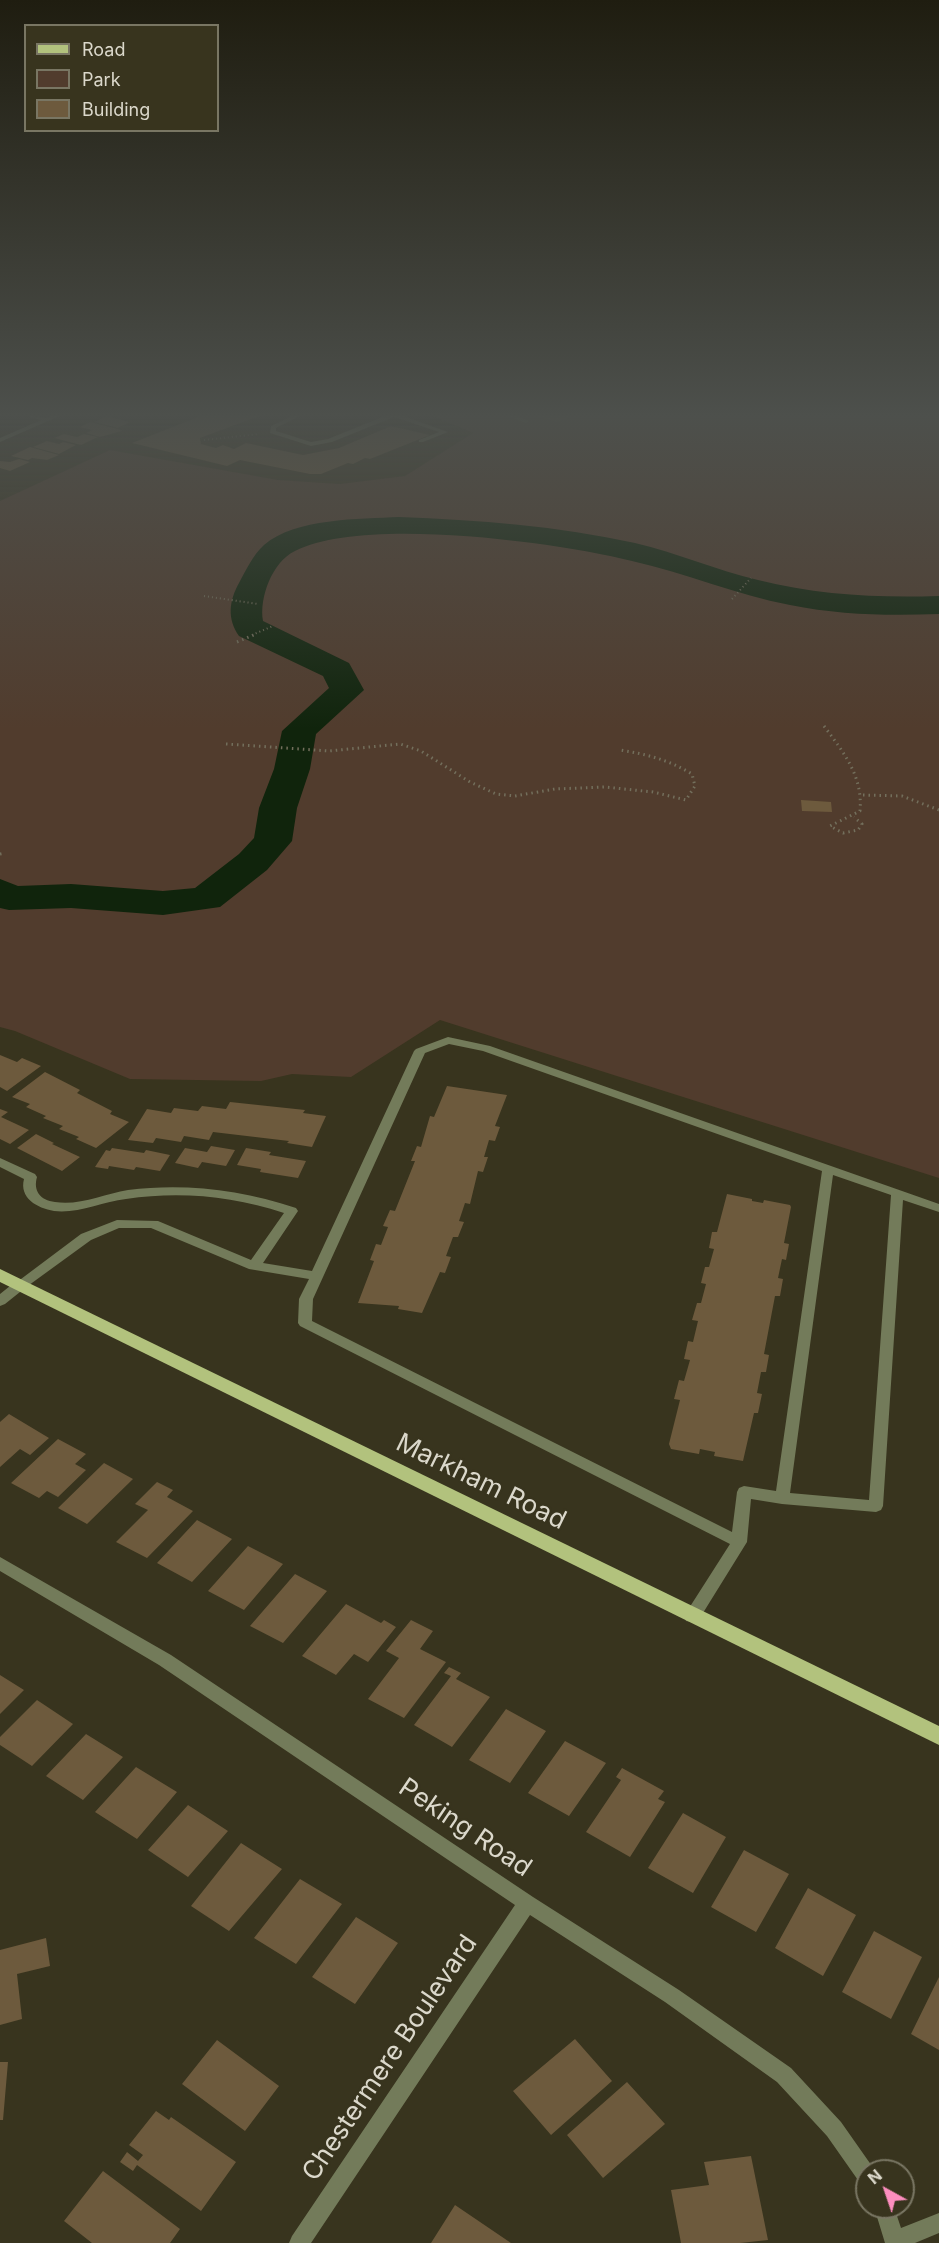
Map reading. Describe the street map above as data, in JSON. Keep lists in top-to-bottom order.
{
  "streets": {
    "main road": ["Markham Road"],
    "street": ["Peking Road", "Chestermere Boulevard"]
  },
  "crossings": [
    ["Peking Road", "Chestermere Boulevard"]
  ],
  "legend": ["Road", "Park", "Building"],
  "north": "top left"
}
